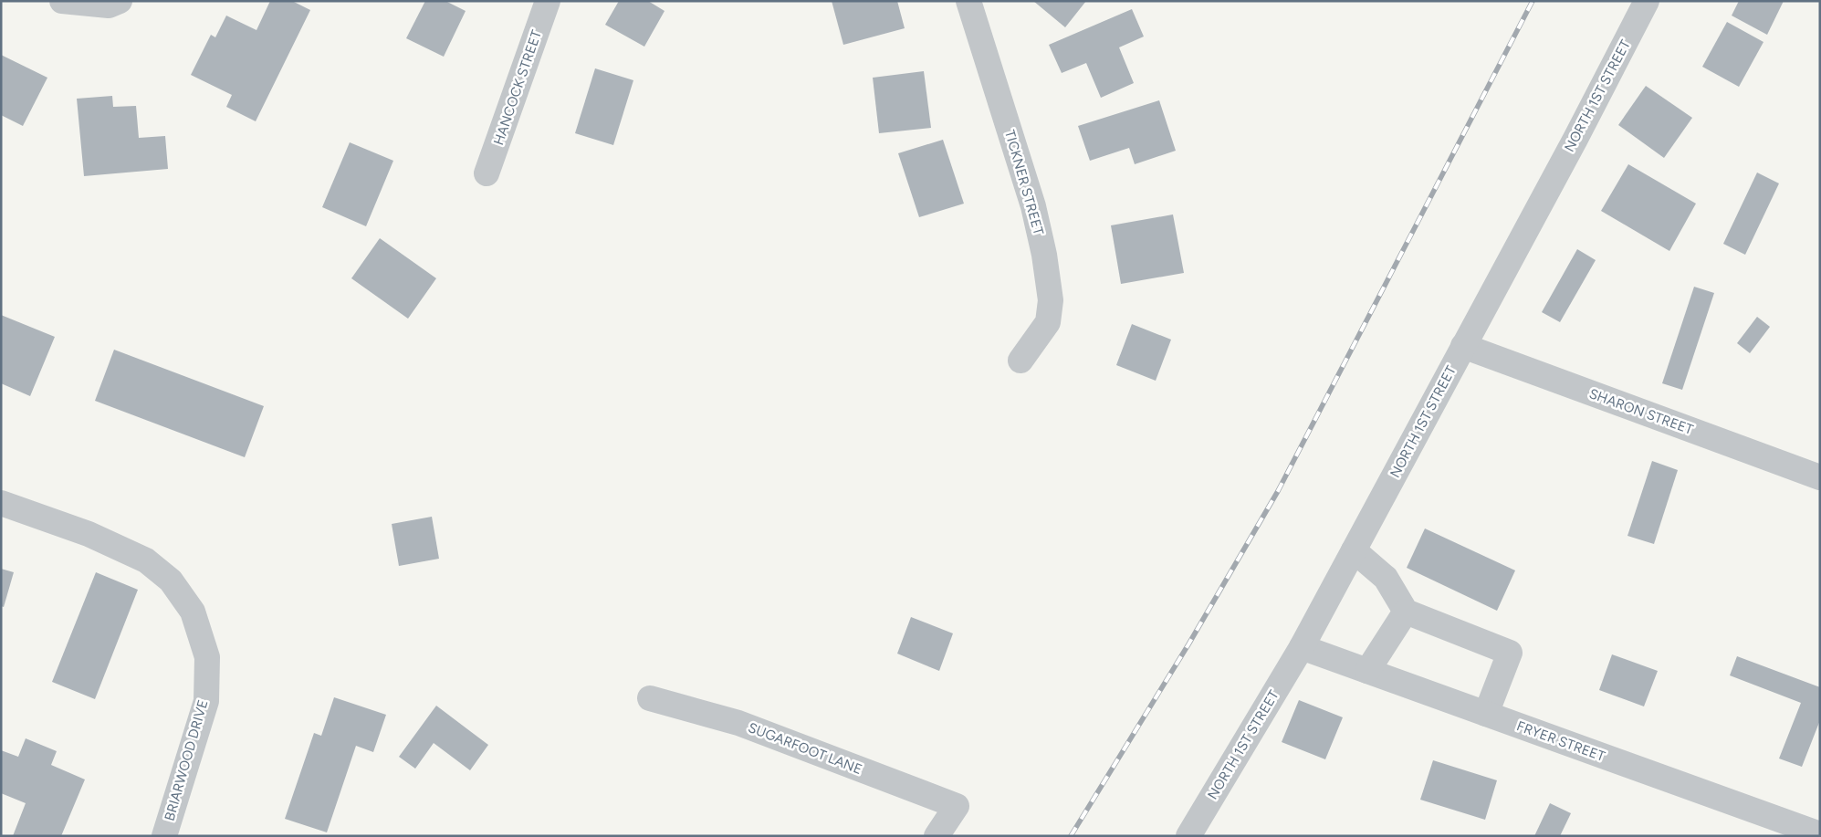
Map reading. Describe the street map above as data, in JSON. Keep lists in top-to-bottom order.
{
  "streets": {
    "street": [
      "HANCOCK STREET",
      "NORTH 1ST STREET",
      "TICKNER STREET",
      "SHARON STREET",
      "FRYER STREET",
      "SUGARFOOT LANE",
      "BRIARWOOD DRIVE"
    ]
  },
  "crossings": [
    ["NORTH 1ST STREET", "SHARON STREET"],
    ["NORTH 1ST STREET", "FRYER STREET"]
  ]
}
